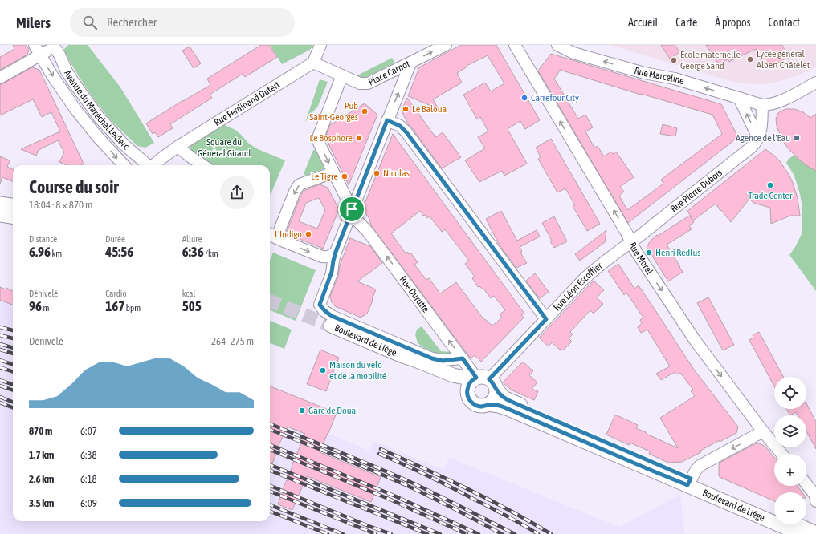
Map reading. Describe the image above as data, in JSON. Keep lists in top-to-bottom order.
{
  "streets": {
    "main road": ["Boulevard de Liège"],
    "street": [
      "Place Carnot",
      "Rue Marceline",
      "Rue Ferdinand Dutert",
      "Avenue du Maréchal Leclerc",
      "Rue Pierre Dubois",
      "Rue Morel",
      "Rue Léon Escoffier",
      "Rue Durutte"
    ]
  },
  "crossings": [
    ["Place Carnot", "Rue Ferdinand Dutert"],
    ["Place Carnot", "Rue Durutte"],
    ["Rue Marceline", "Rue Pierre Dubois"],
    ["Rue Pierre Dubois", "Rue Morel"],
    ["Rue Pierre Dubois", "Rue Léon Escoffier"],
    ["Rue Morel", "Rue Léon Escoffier"],
    ["Rue Léon Escoffier", "Rue Durutte"],
    ["Rue Léon Escoffier", "Boulevard de Liège"],
    ["Rue Durutte", "Boulevard de Liège"]
  ],
  "one_way": ["Rue Marceline"],
  "parks": ["Square du Général Giraud"],
  "places": [
    "Lycée général Albert Châtelet",
    "École maternelle George Sand",
    "Carrefour City",
    "Le Baloua",
    "Pub Saint-Georges",
    "Le Bosphore",
    "Agence de l'Eau",
    "Nicolas",
    "Le Tigre",
    "Trade Center",
    "L'Indigo",
    "Henri Redlus",
    "Maison du vélo et de la mobilité",
    "Gare de Douai"
  ],
  "page": {
    "header": "Milers",
    "search": "Rechercher",
    "nav": [
      "Accueil",
      "Carte",
      "À propos",
      "Contact"
    ],
    "heading": ["Course du soir", "18:04 · 8 × 870 m"],
    "stats": [
      ["Distance", "6.96 km"],
      ["Durée", "45:56"],
      ["Allure", "6:36 /km"],
      ["Dénivelé", "96 m"],
      ["Cardio", "167 bpm"],
      ["kcal", "505"]
    ],
    "chart": ["Dénivelé", "264–275 m"],
    "map_buttons": ["+", "−"],
    "list": [
      {
        "name": "870 m",
        "note": "6:07"
      },
      {
        "name": "1.7 km",
        "note": "6:38"
      },
      {
        "name": "2.6 km",
        "note": "6:18"
      },
      {
        "name": "3.5 km",
        "note": "6:09"
      }
    ]
  }
}
